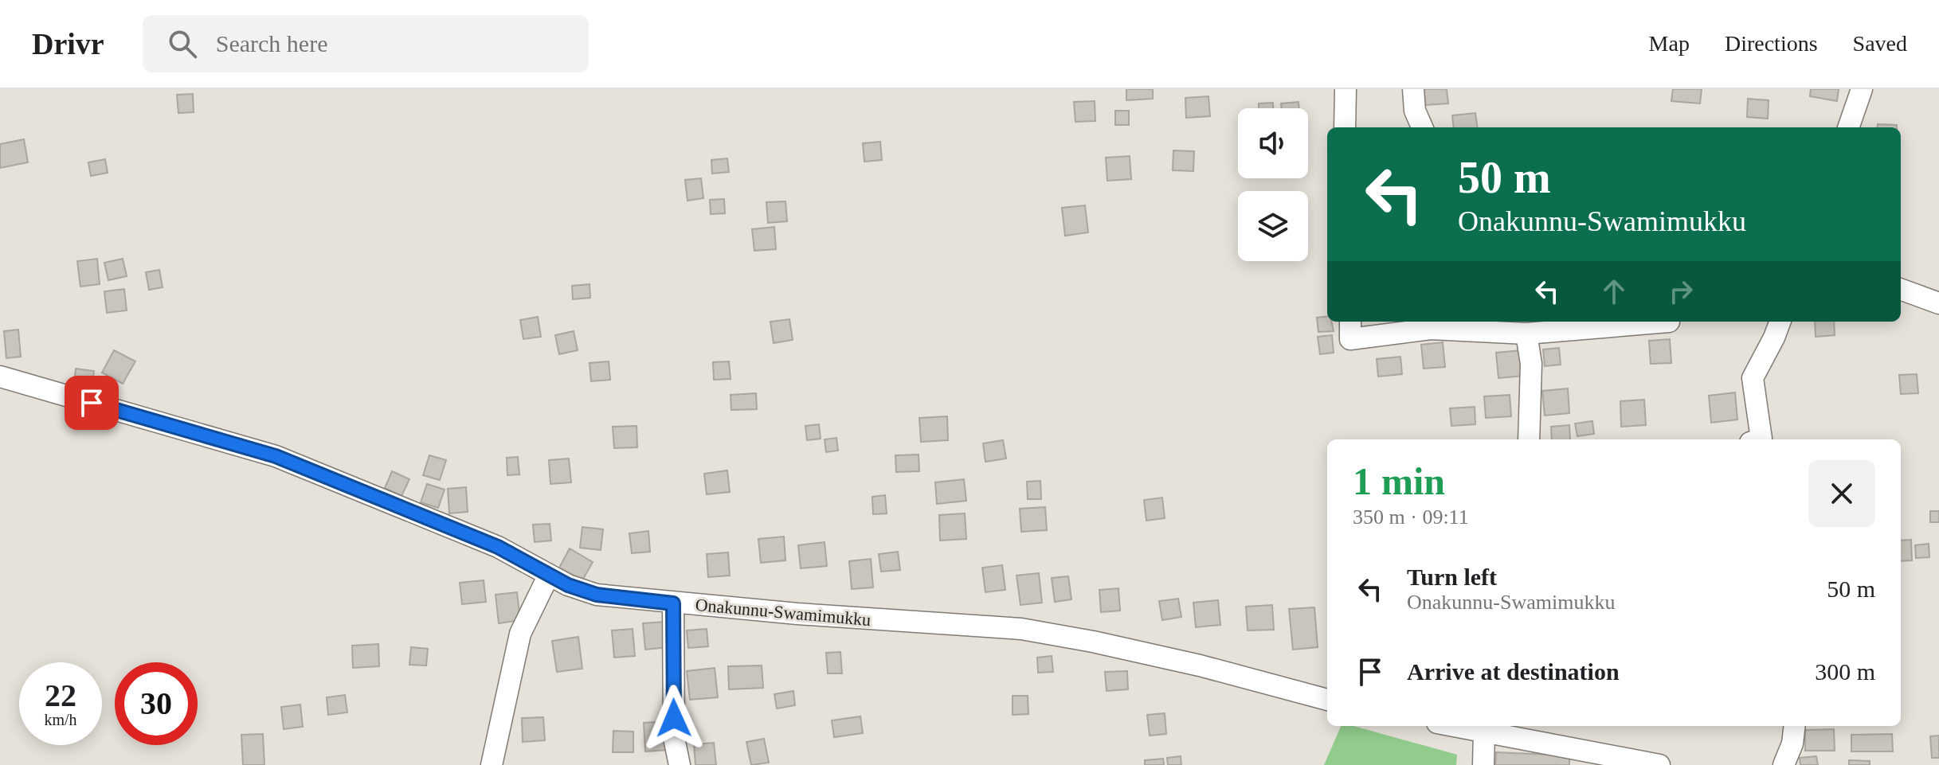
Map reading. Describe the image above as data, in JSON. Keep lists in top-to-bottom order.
{
  "streets": {
    "street": ["Onakunnu-Swamimukku"]
  },
  "page": {
    "header": "Drivr",
    "search": "Search here",
    "nav": ["Map", "Directions", "Saved"],
    "turn": ["50 m", "Onakunnu-Swamimukku"],
    "heading": ["1 min", "350 m · 09:11"],
    "list": [
      {
        "name": "Turn left",
        "note": "Onakunnu-Swamimukku",
        "value": "50 m"
      },
      {
        "name": "Arrive at destination",
        "value": "300 m"
      }
    ],
    "speed": "22 km/h",
    "limit": "30"
  }
}
